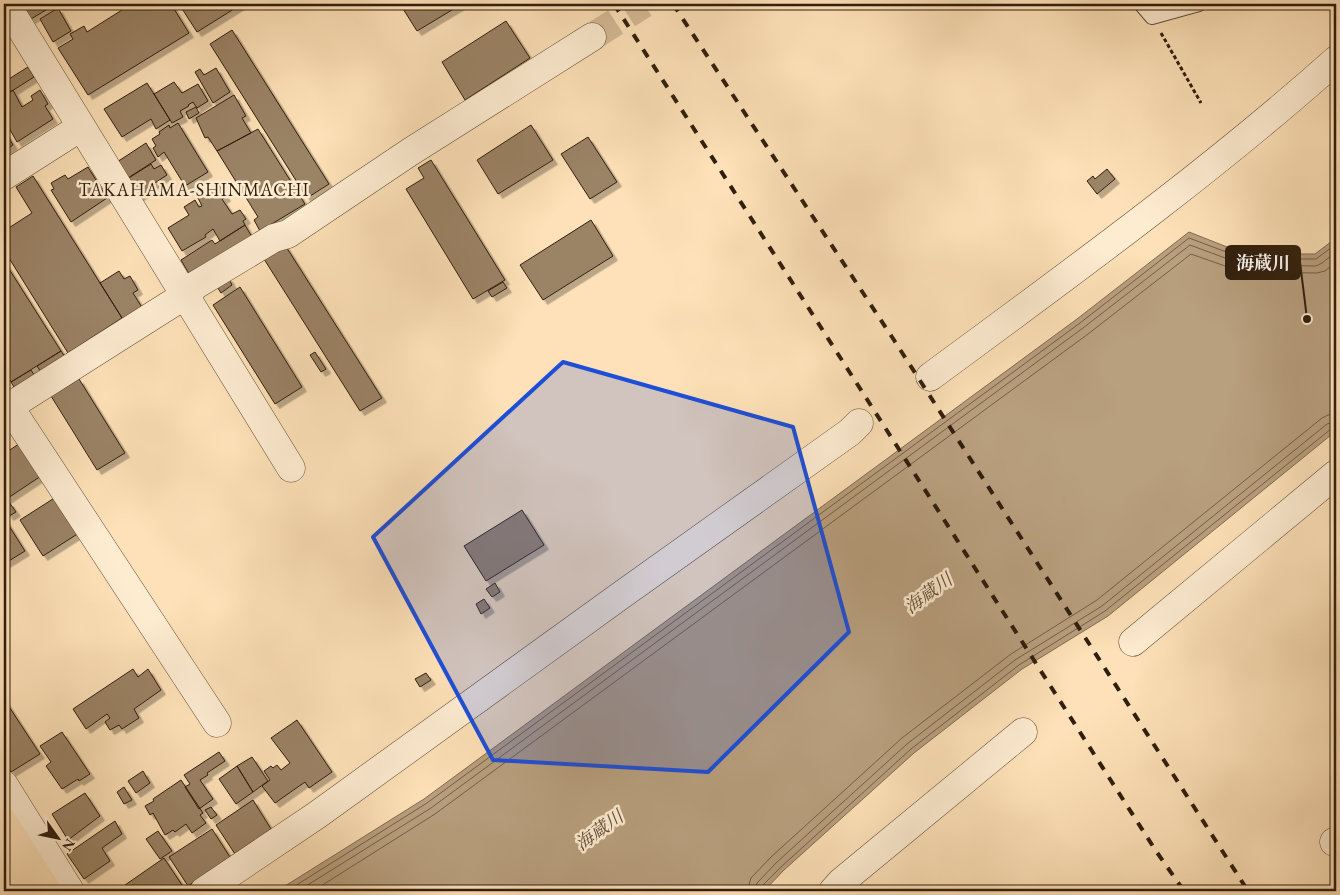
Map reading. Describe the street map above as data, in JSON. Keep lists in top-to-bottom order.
{
  "districts": ["TAKAHAMA-SHINMACHI"],
  "water": ["海蔵川"],
  "places": ["海蔵川"],
  "north": "bottom right"
}
